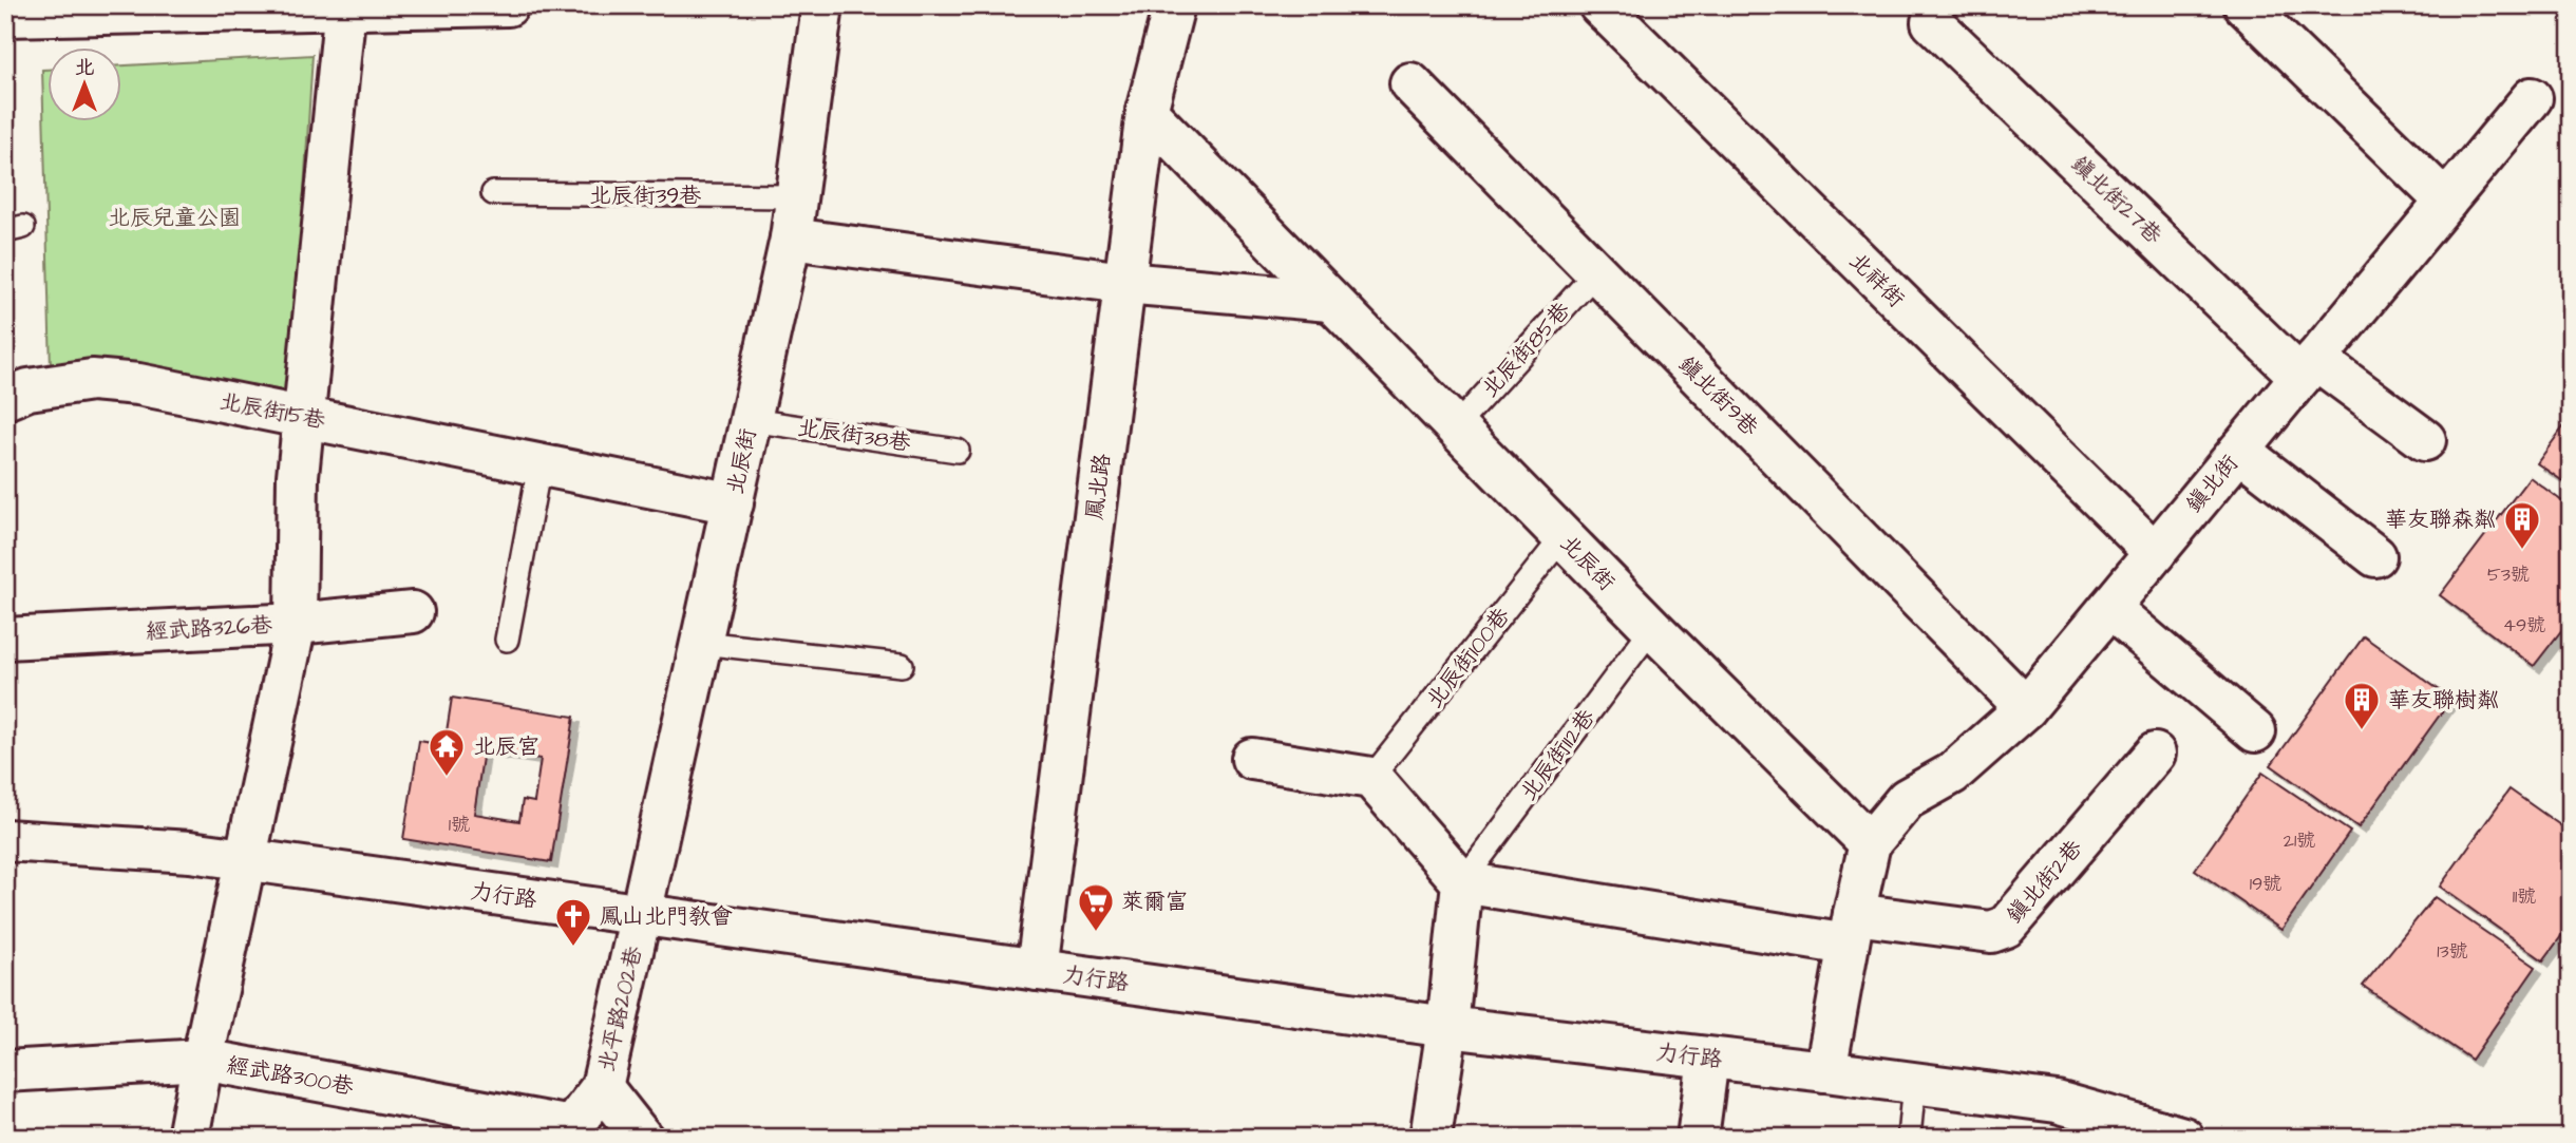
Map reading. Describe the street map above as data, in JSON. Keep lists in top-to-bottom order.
{
  "streets": {
    "street": [
      "鎮北街27巷",
      "北祥街",
      "鎮北街9巷",
      "北辰街15巷",
      "北辰街",
      "鎮北街",
      "鳳北路",
      "經武路326巷",
      "鎮北街2巷",
      "力行路",
      "北平路202巷",
      "經武路300巷"
    ],
    "lane": [
      "北辰街39巷",
      "北辰街85巷",
      "北辰街38巷",
      "北辰街100巷",
      "北辰街112巷"
    ]
  },
  "crossings": [
    ["北辰街39巷", "北辰街"],
    ["鎮北街27巷", "鎮北街"],
    ["北祥街", "鎮北街"],
    ["北辰街85巷", "鎮北街9巷"],
    ["北辰街85巷", "北辰街"],
    ["鎮北街9巷", "鎮北街"],
    ["北辰街15巷", "北辰街"],
    ["北辰街38巷", "北辰街"],
    ["北辰街", "鎮北街"],
    ["北辰街", "鳳北路"],
    ["北辰街", "北辰街100巷"],
    ["北辰街", "北辰街112巷"],
    ["北辰街", "力行路"],
    ["北辰街", "北平路202巷"],
    ["鳳北路", "力行路"],
    ["北辰街112巷", "鎮北街2巷"],
    ["力行路", "北平路202巷"],
    ["北平路202巷", "經武路300巷"]
  ],
  "parks": ["北辰兒童公園"],
  "places": {
    "building": ["華友聯森粼", "華友聯樹粼"],
    "temple": ["北辰宮"],
    "supermarket": ["萊爾富"],
    "church": ["鳳山北門教會"]
  },
  "house_numbers": [
    "53號",
    "49號",
    "1號",
    "21號",
    "19號",
    "11號",
    "13號"
  ],
  "north": "top"
}
